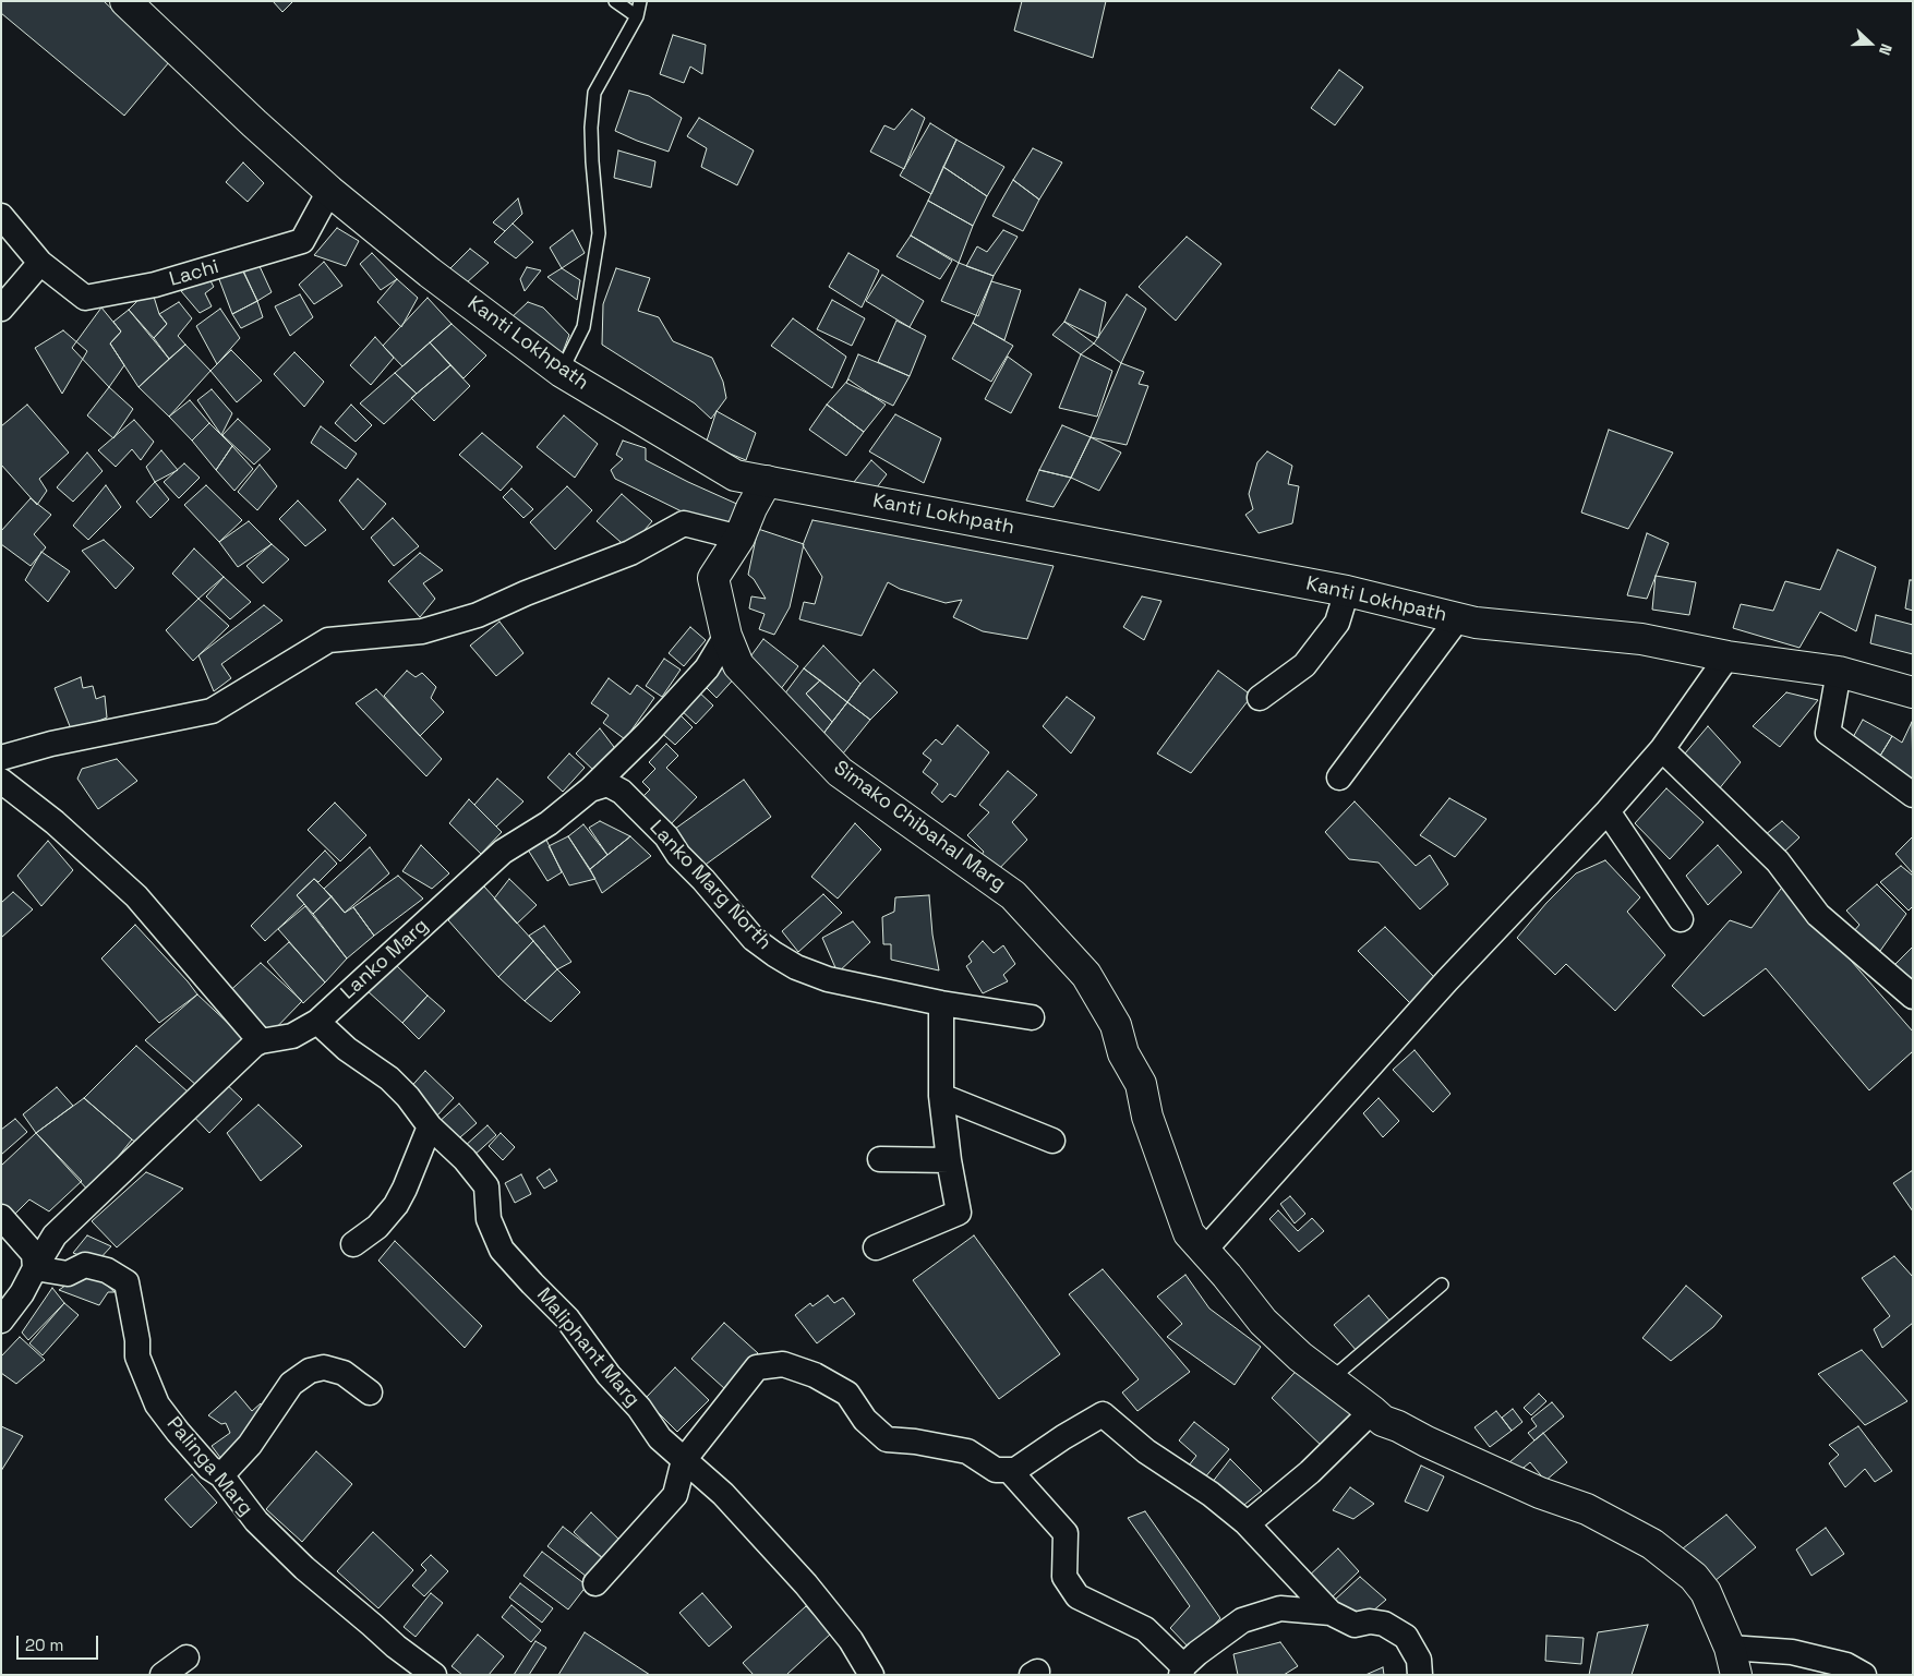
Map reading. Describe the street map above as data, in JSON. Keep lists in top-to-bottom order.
{
  "streets": {
    "main road": ["Kanti Lokhpath", "Simako Chibahal Marg"],
    "street": [
      "Lachi",
      "Lanko Marg North",
      "Lanko Marg",
      "Maliphant Marg",
      "Palinga Marg"
    ]
  },
  "crossings": [
    ["Lachi", "Kanti Lokhpath"],
    ["Kanti Lokhpath", "Simako Chibahal Marg"],
    ["Simako Chibahal Marg", "Lanko Marg"],
    ["Lanko Marg North", "Lanko Marg"],
    ["Lanko Marg", "Maliphant Marg"],
    ["Lanko Marg", "Palinga Marg"]
  ],
  "scale_bar": "20 m",
  "north": "right"
}
